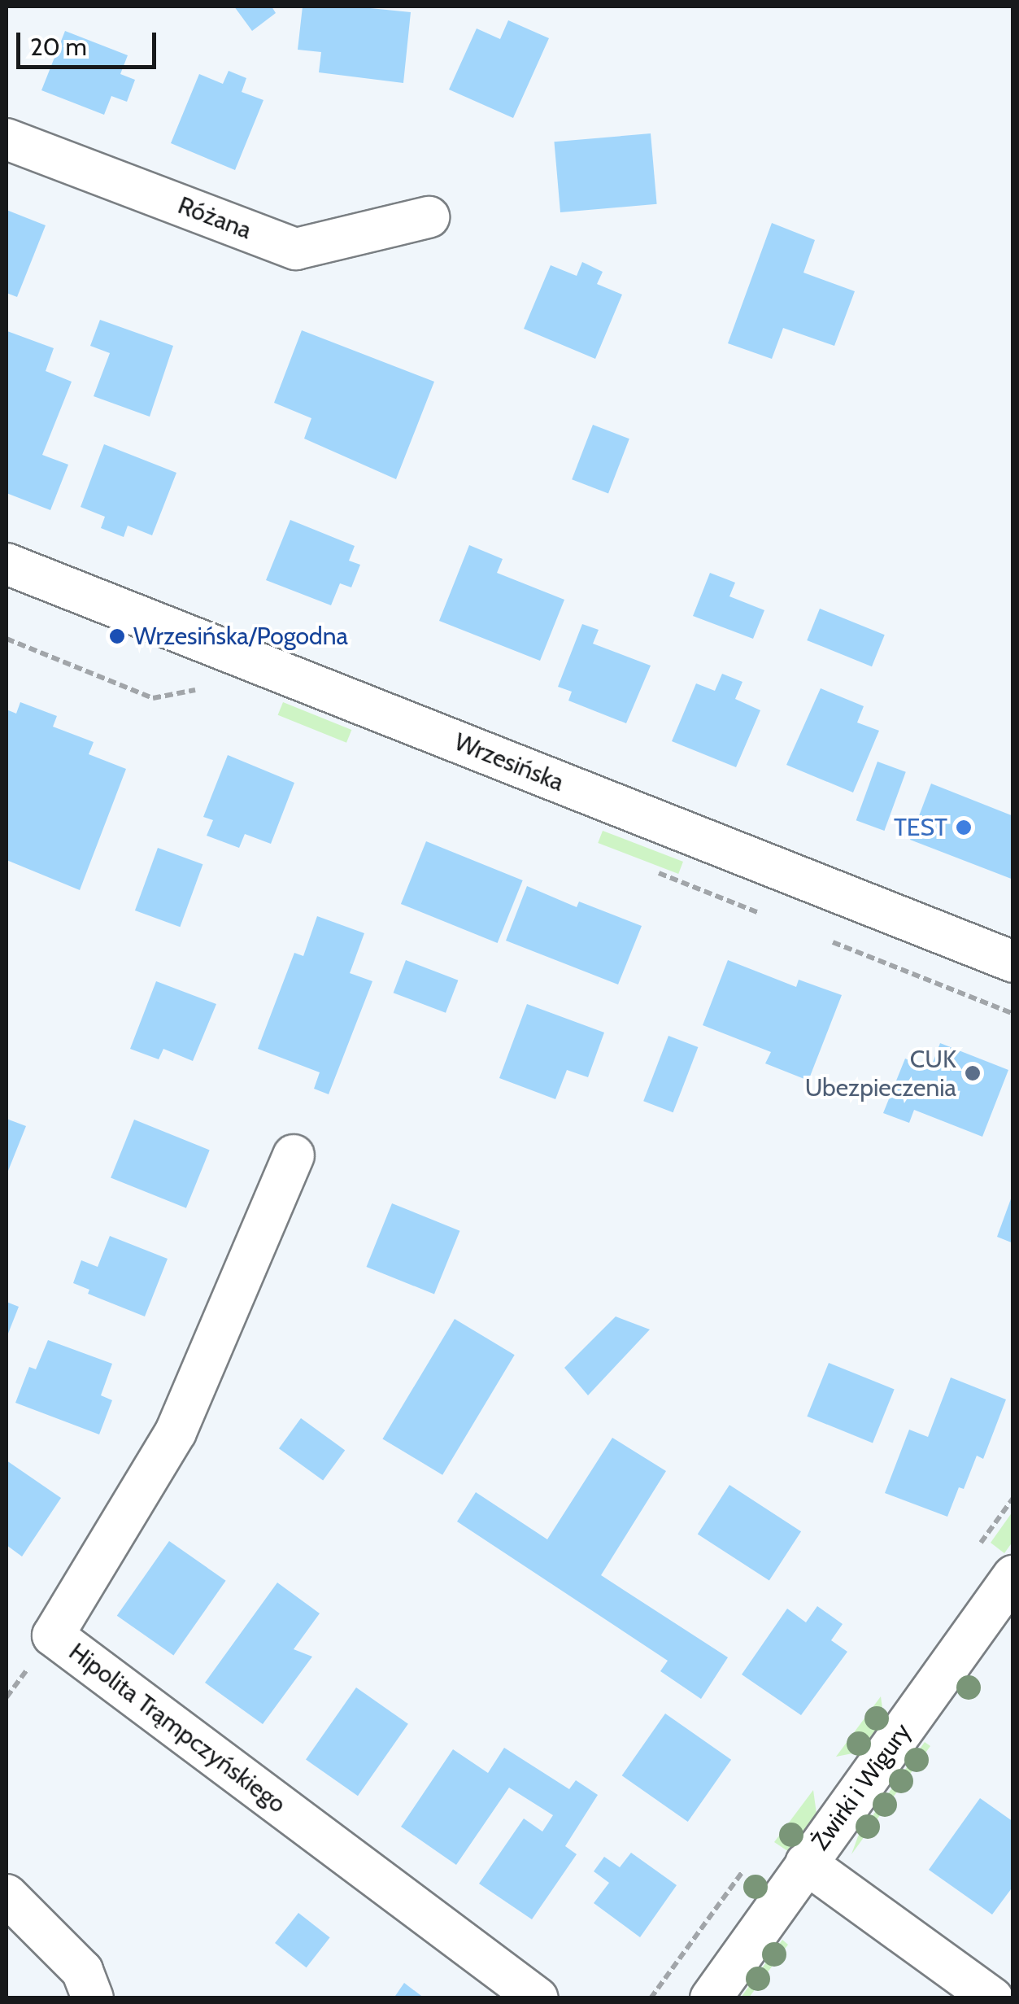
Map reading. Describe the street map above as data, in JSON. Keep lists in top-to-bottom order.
{
  "streets": {
    "street": [
      "Różana",
      "Wrzesińska",
      "Hipolita Trąmpczyńskiego",
      "Żwirki i Wigury"
    ]
  },
  "places": ["Wrzesińska/Pogodna", "TEST", "CUK Ubezpieczenia"],
  "scale_bar": "20 m"
}
